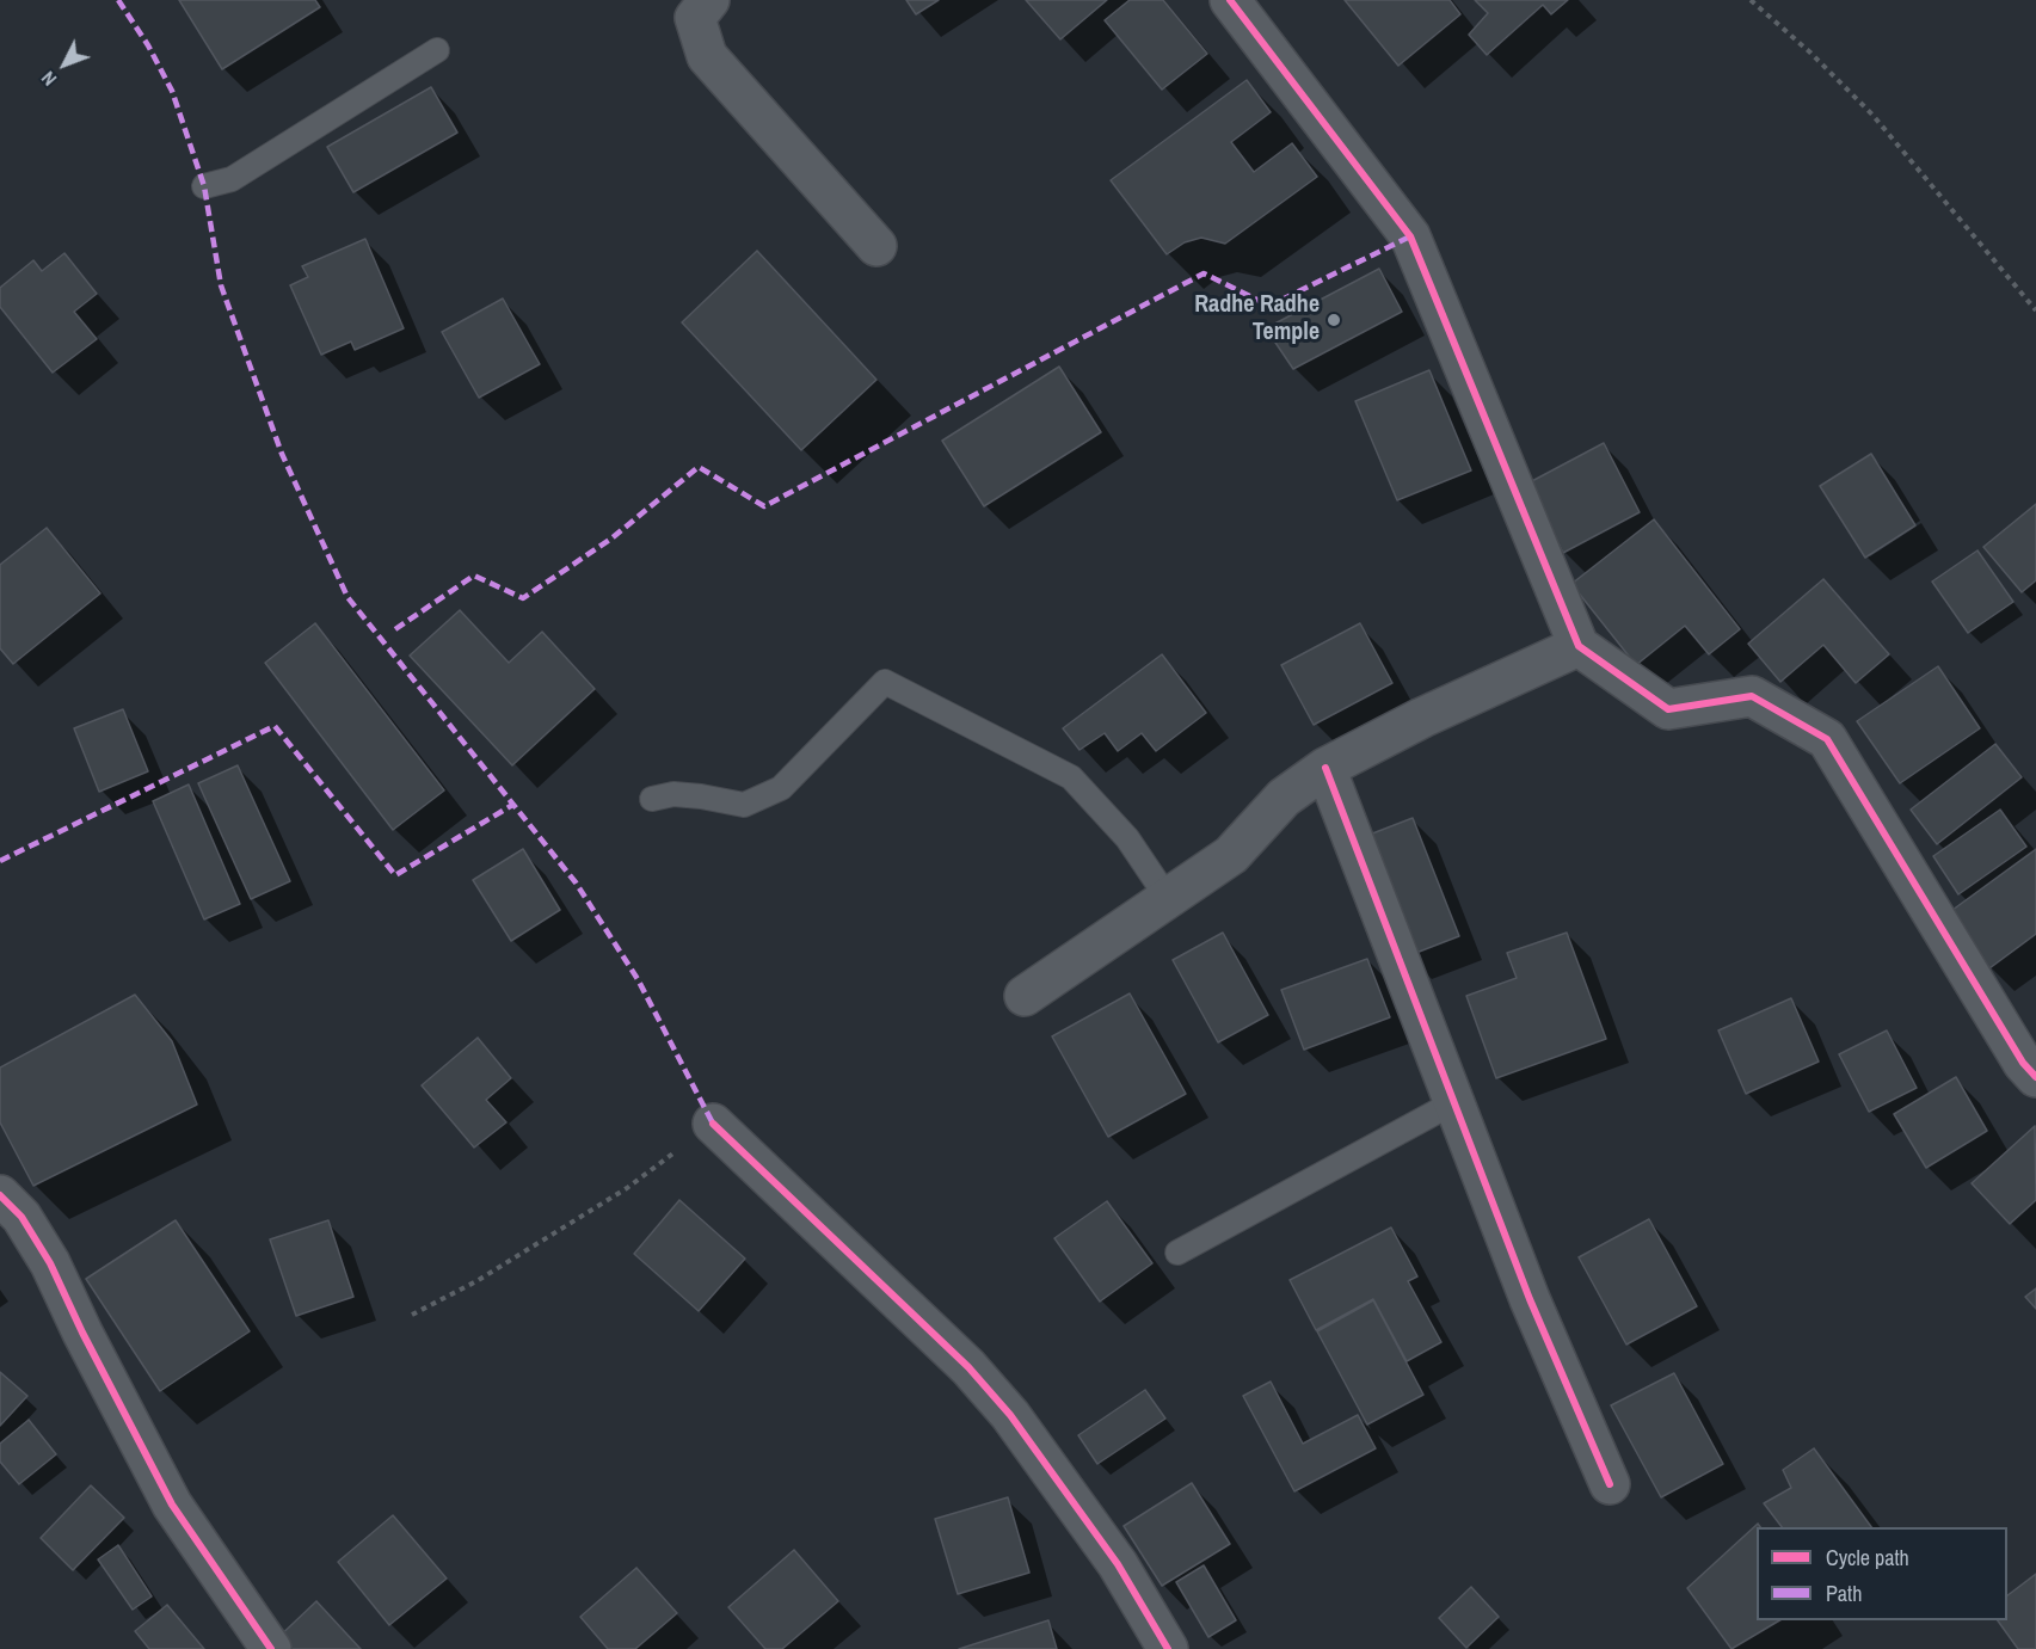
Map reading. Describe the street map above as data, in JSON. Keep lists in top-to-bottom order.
{
  "places": ["Radhe Radhe Temple"],
  "legend": ["Cycle path", "Path"],
  "north": "bottom left"
}
